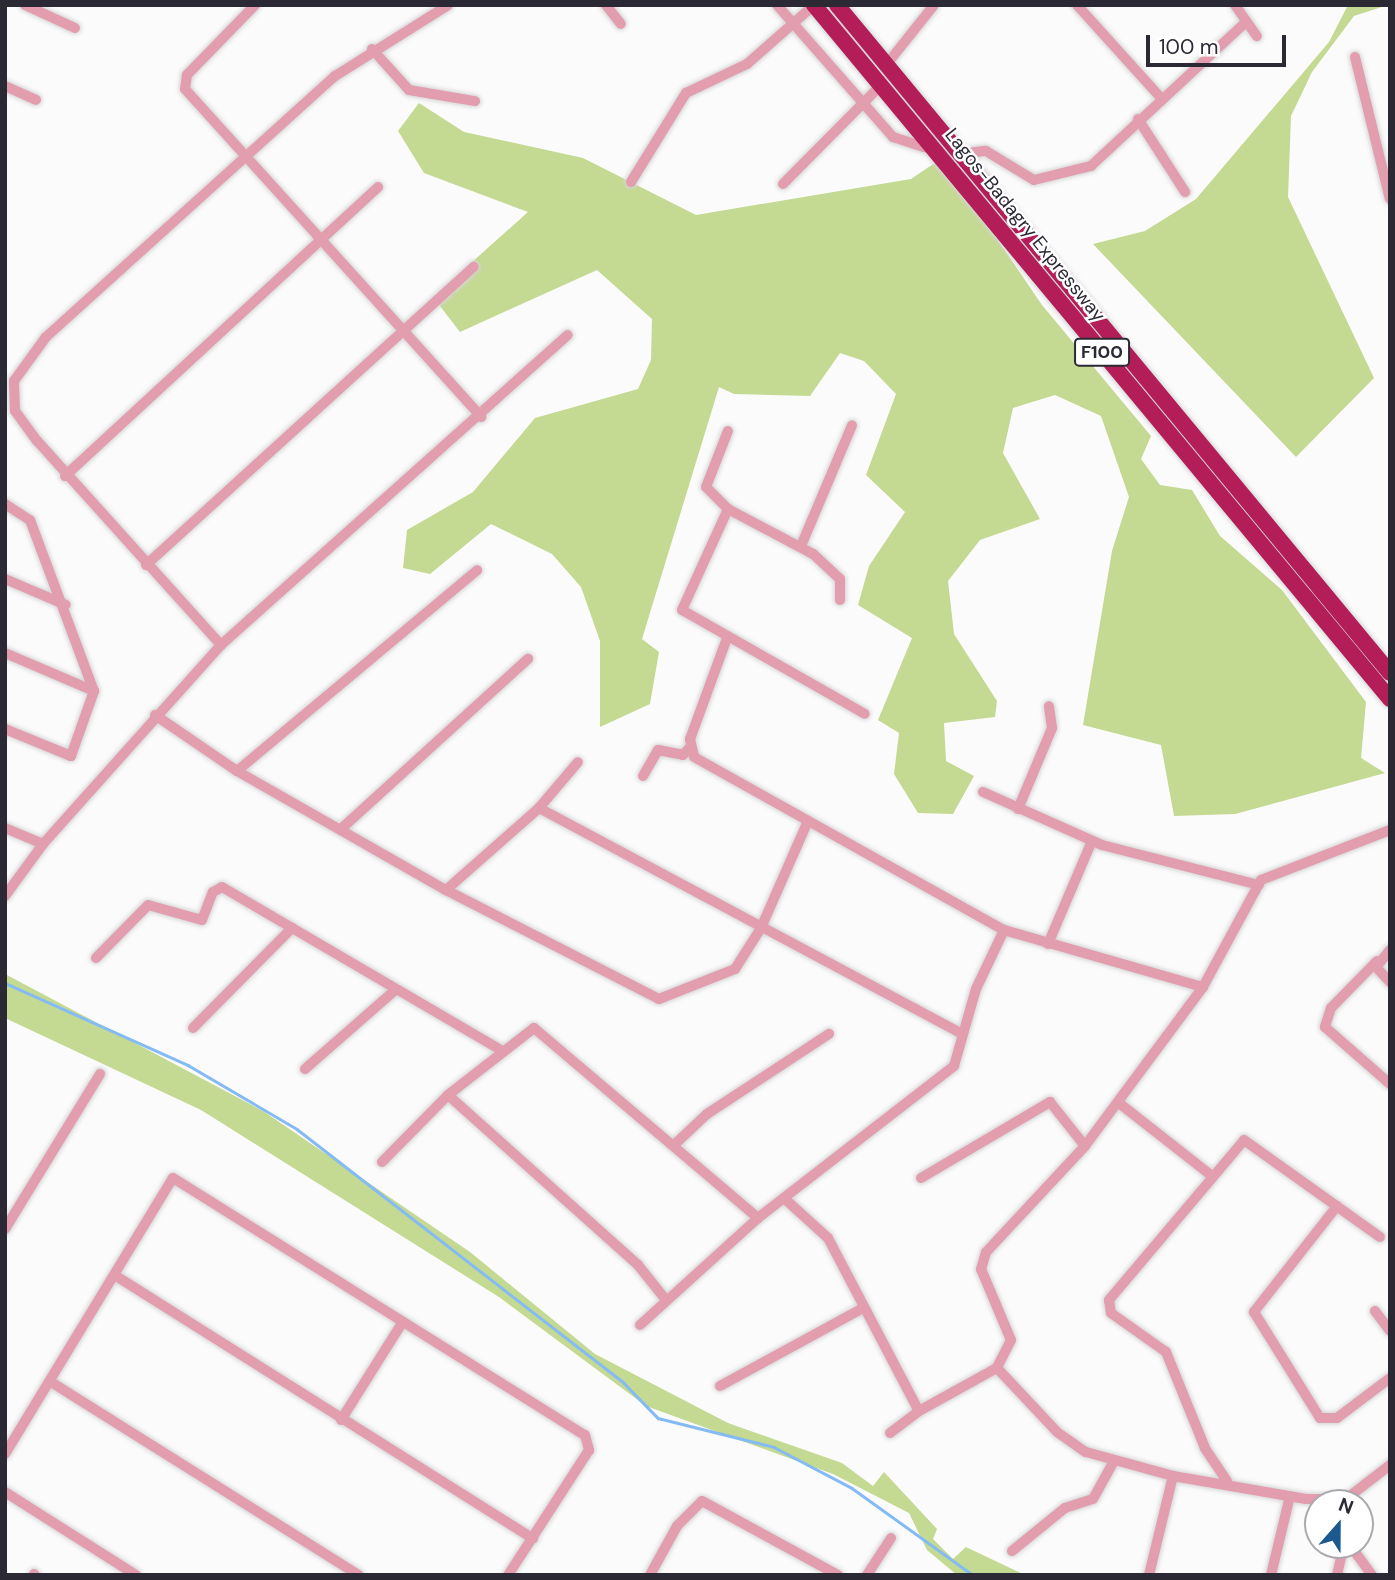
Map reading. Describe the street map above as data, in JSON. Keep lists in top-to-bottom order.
{
  "streets": {
    "highway": ["Lagos-Badagry Expressway", "F100"]
  },
  "scale_bar": "100 m",
  "north": "top"
}
